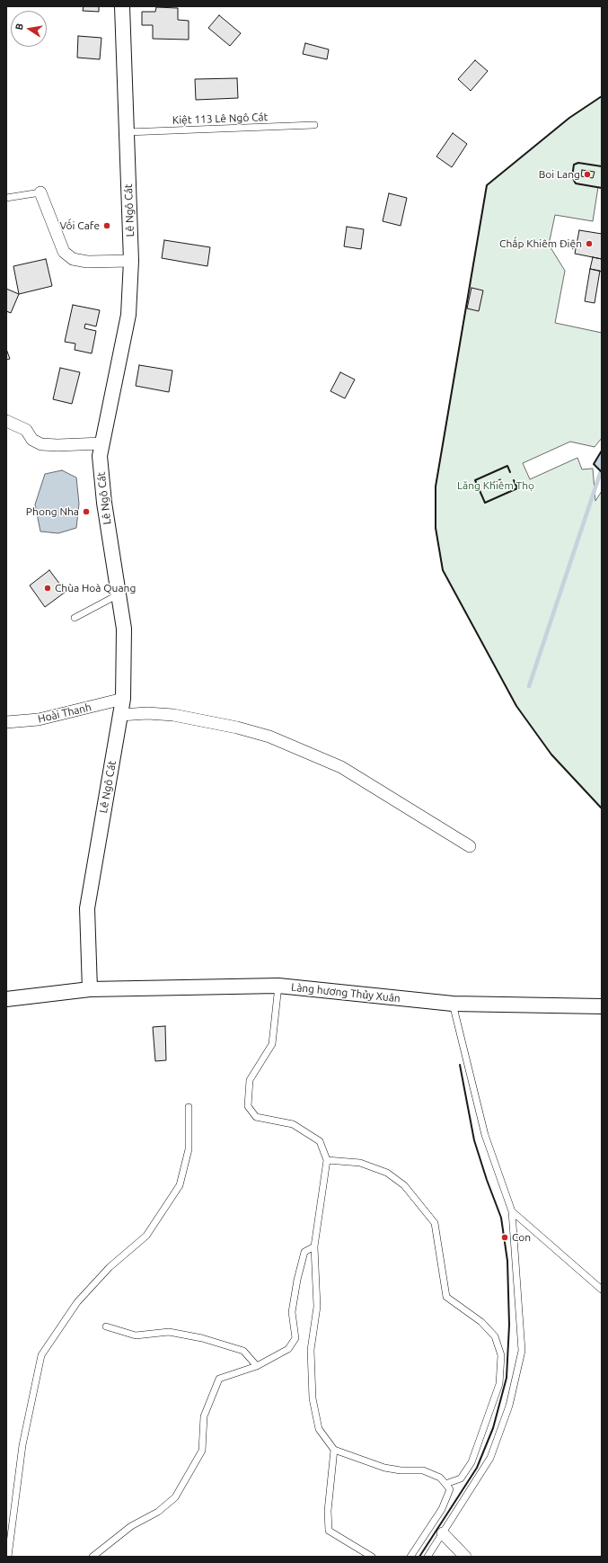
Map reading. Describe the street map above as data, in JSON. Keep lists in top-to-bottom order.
{
  "streets": {
    "street": ["Lê Ngô Cát", "Hoài Thanh", "Làng hương Thủy Xuân"],
    "lane": ["Kiệt 113 Lê Ngô Cát"]
  },
  "crossings": [
    ["Kiệt 113 Lê Ngô Cát", "Lê Ngô Cát"],
    ["Lê Ngô Cát", "Hoài Thanh"],
    ["Lê Ngô Cát", "Làng hương Thủy Xuân"]
  ],
  "parks": ["Lăng Khiêm Thọ"],
  "places": [
    "Boi Lang",
    "Vối Cafe",
    "Chấp Khiêm Điện",
    "Phong Nha",
    "Chùa Hoà Quang",
    "Con"
  ],
  "north": "left"
}
